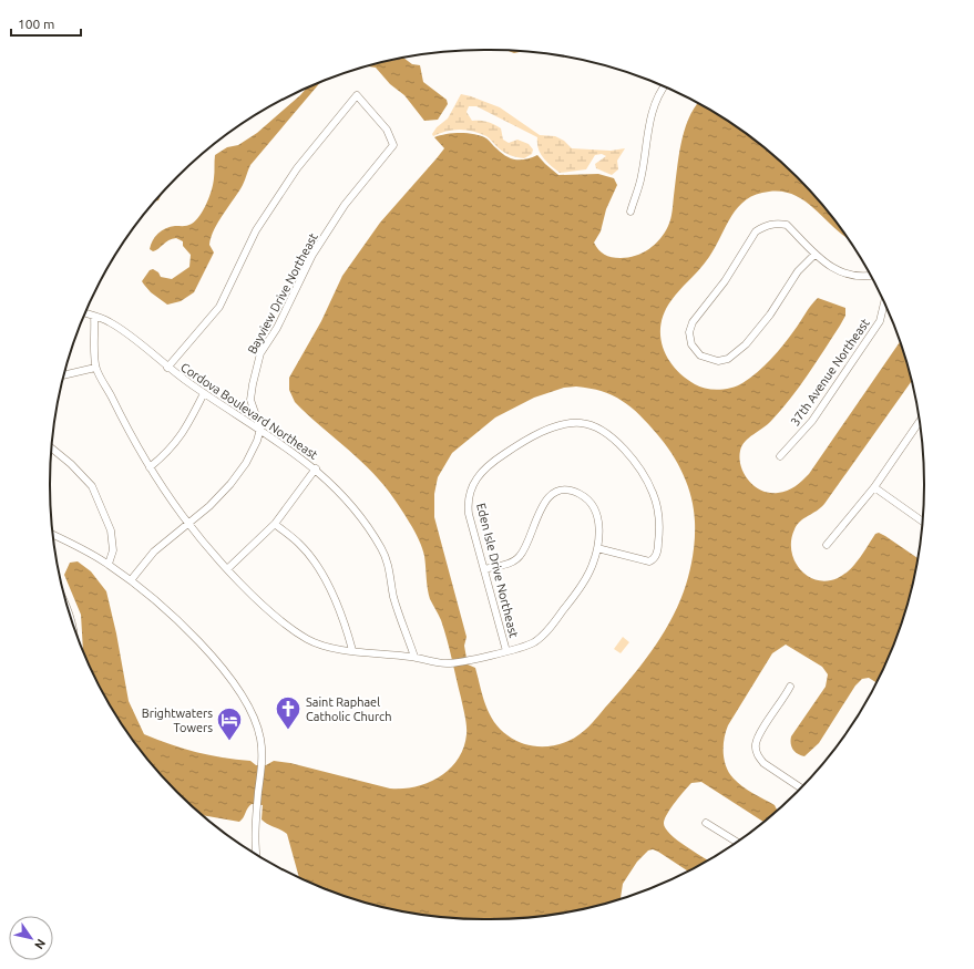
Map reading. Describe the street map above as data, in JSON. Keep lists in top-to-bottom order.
{
  "streets": {
    "street": [
      "Bayview Drive Northeast",
      "37th Avenue Northeast",
      "Cordova Boulevard Northeast",
      "Eden Isle Drive Northeast"
    ]
  },
  "crossings": [
    ["Bayview Drive Northeast", "Cordova Boulevard Northeast"]
  ],
  "places": {
    "church": ["Saint Raphael Catholic Church"],
    "hotel": ["Brightwaters Towers"]
  },
  "scale_bar": "100 m",
  "north": "bottom right"
}
